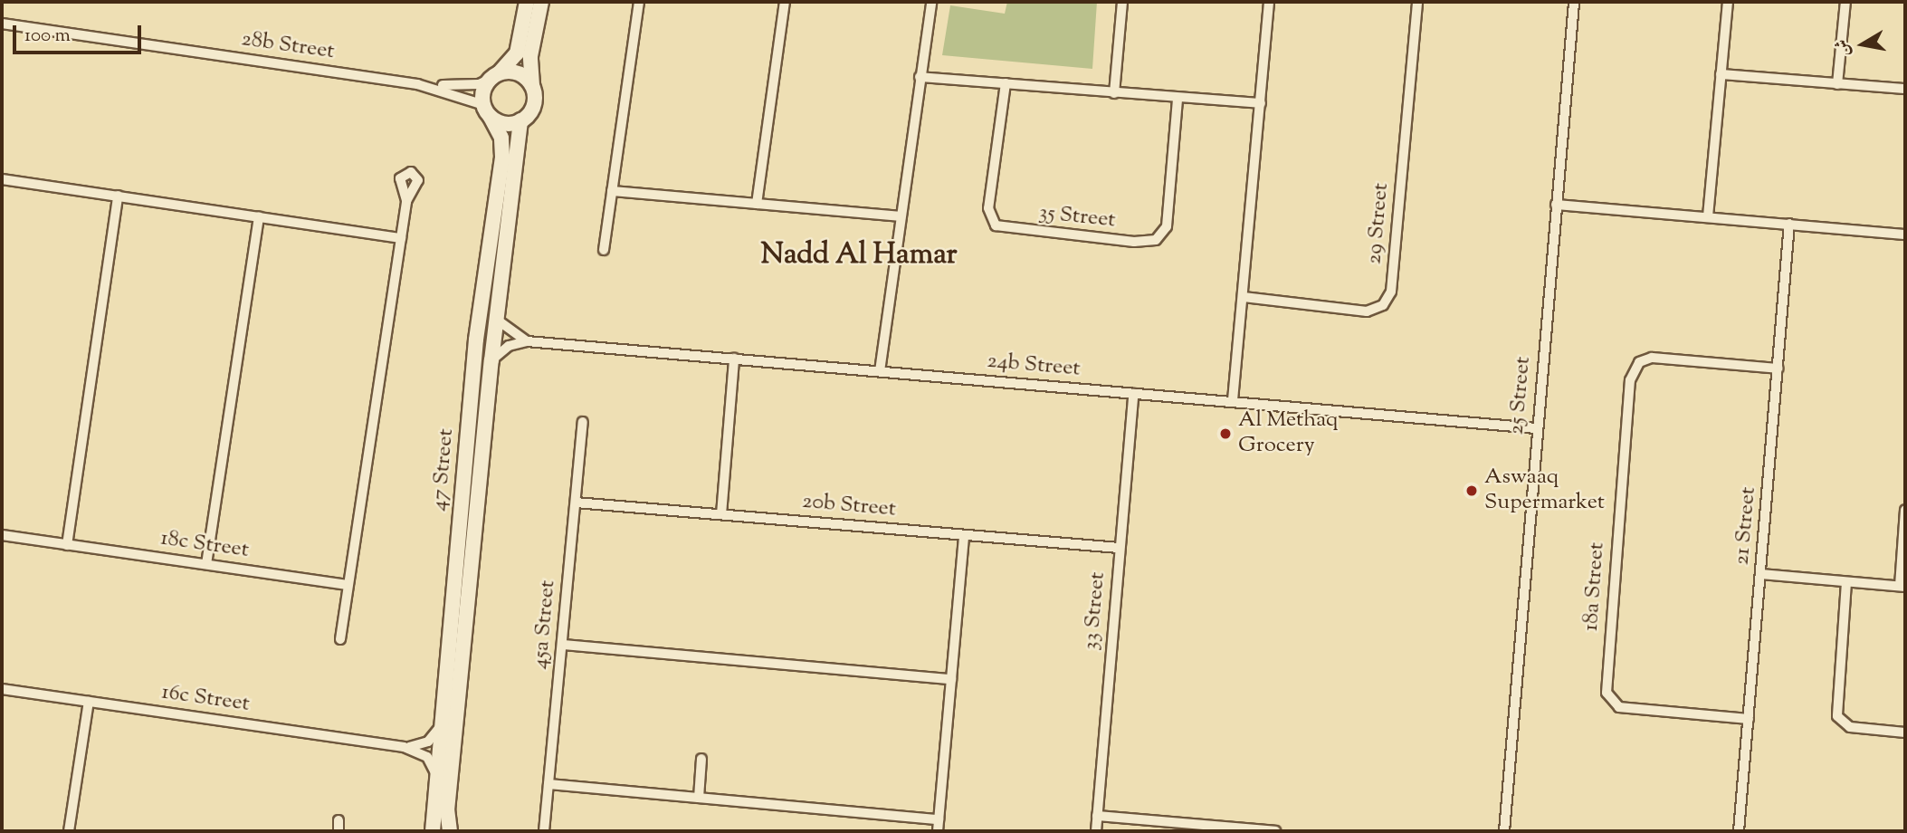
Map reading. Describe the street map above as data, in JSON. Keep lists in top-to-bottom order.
{
  "streets": {
    "street": [
      "28b Street",
      "35 Street",
      "29 Street",
      "24b Street",
      "25 Street",
      "47 Street",
      "20b Street",
      "21 Street",
      "18c Street",
      "18a Street",
      "33 Street",
      "45a Street",
      "16c Street"
    ]
  },
  "crossings": [
    ["28b Street", "47 Street"],
    ["24b Street", "25 Street"],
    ["24b Street", "47 Street"],
    ["24b Street", "33 Street"],
    ["47 Street", "16c Street"],
    ["20b Street", "33 Street"],
    ["20b Street", "45a Street"],
    ["21 Street", "18a Street"]
  ],
  "districts": ["Nadd Al Hamar"],
  "places": ["Al Methaq Grocery", "Aswaaq Supermarket"],
  "scale_bar": "100 m",
  "north": "left"
}
